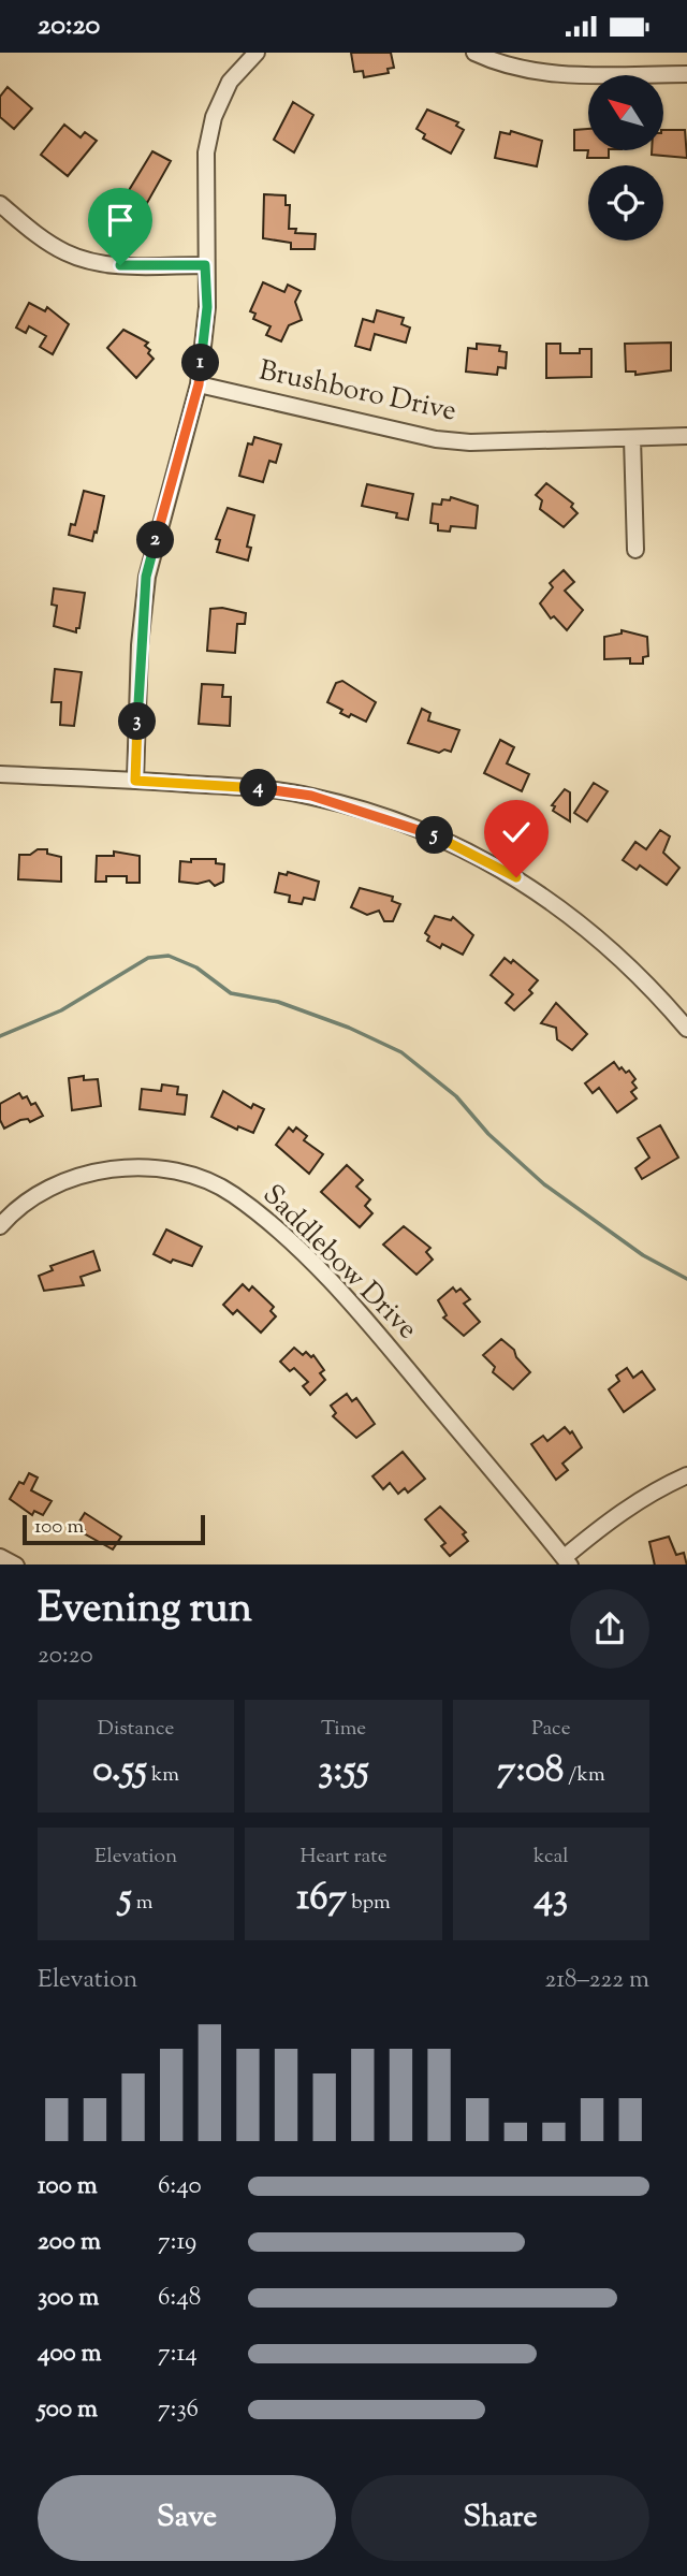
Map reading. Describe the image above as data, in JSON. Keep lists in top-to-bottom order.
{
  "streets": {
    "street": ["Brushboro Drive", "Saddlebow Drive"]
  },
  "scale_bar": "100 m",
  "north": "top left",
  "page": {
    "status": "20:20",
    "pins": [
      "1",
      "2",
      "3",
      "4",
      "5"
    ],
    "scale": "100 m",
    "heading": ["Evening run", "20:20"],
    "stats": [
      ["Distance", "0.55 km"],
      ["Time", "3:55"],
      ["Pace", "7:08 /km"],
      ["Elevation", "5 m"],
      ["Heart rate", "167 bpm"],
      ["kcal", "43"]
    ],
    "chart": ["Elevation", "218–222 m"],
    "list": [
      {
        "name": "100 m",
        "note": "6:40"
      },
      {
        "name": "200 m",
        "note": "7:19"
      },
      {
        "name": "300 m",
        "note": "6:48"
      },
      {
        "name": "400 m",
        "note": "7:14"
      },
      {
        "name": "500 m",
        "note": "7:36"
      }
    ],
    "buttons": ["Save", "Share"]
  }
}
